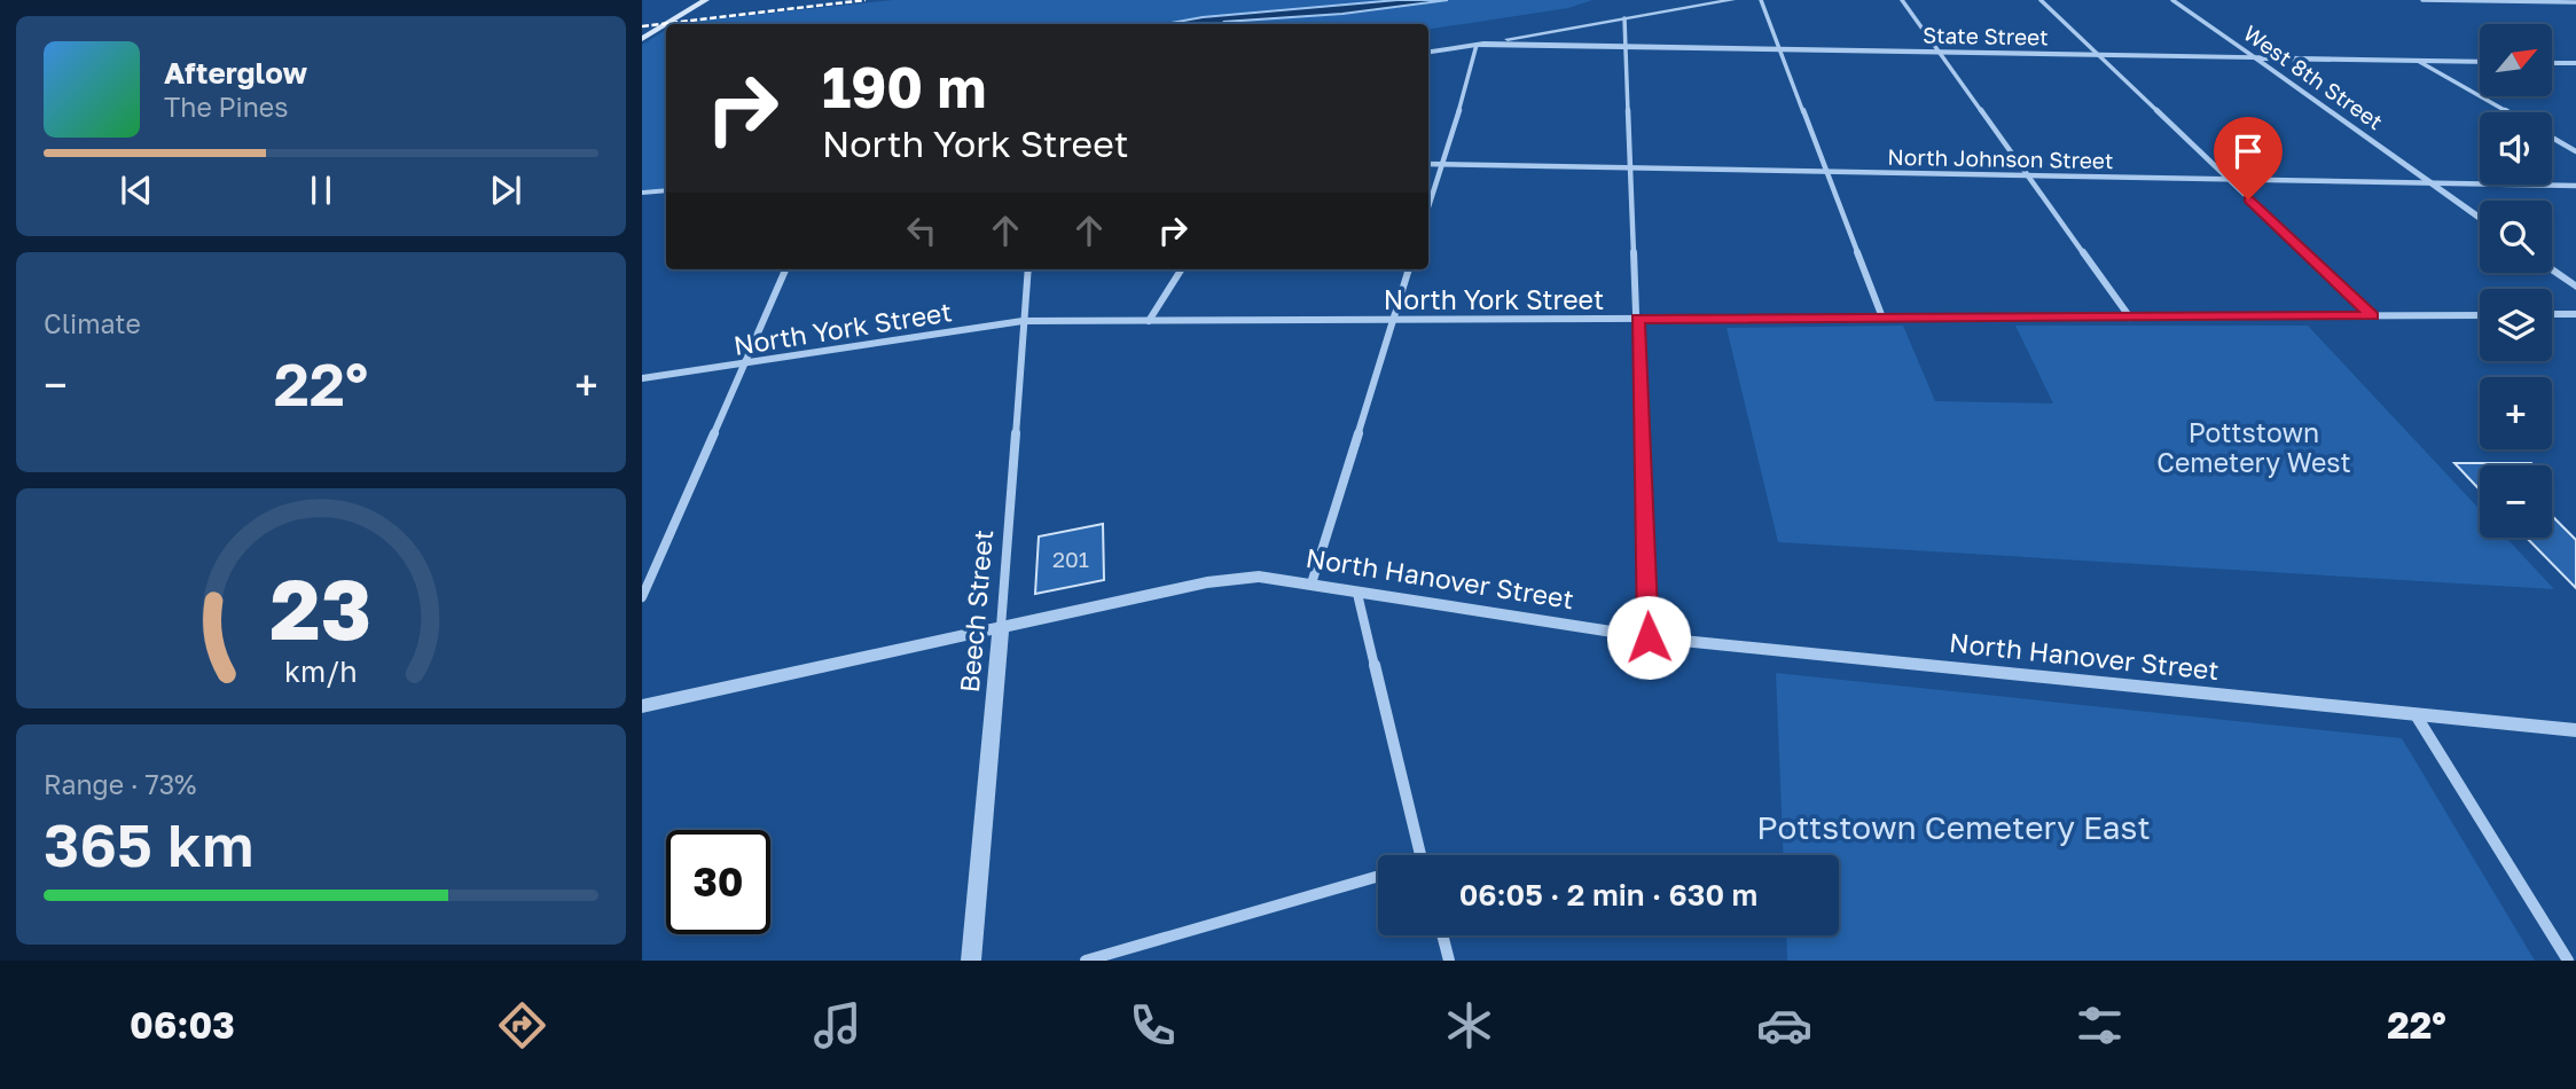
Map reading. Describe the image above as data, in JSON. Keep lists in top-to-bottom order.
{
  "streets": {
    "street": [
      "State Street",
      "West 8th Street",
      "North Johnson Street",
      "North York Street",
      "North Hanover Street",
      "Beech Street"
    ]
  },
  "crossings": [
    ["State Street", "West 8th Street"],
    ["West 8th Street", "North Johnson Street"],
    ["North York Street", "Beech Street"],
    ["North Hanover Street", "Beech Street"]
  ],
  "parks": ["Pottstown Cemetery West", "Pottstown Cemetery East"],
  "house_numbers": ["201"],
  "north": "top right",
  "page": {
    "map_buttons": ["+", "−"],
    "turn": ["190 m", "North York Street"],
    "song": ["Afterglow", "The Pines"],
    "tile": [
      "Climate",
      ["Range · 73%", "365 km"]
    ],
    "heat": ["−", "22°", "+"],
    "limit": "30",
    "trip": "06:05 · 2 min · 630 m",
    "tabs": ["06:03", "22°"],
    "gauge": ["23", "km/h"]
  }
}
